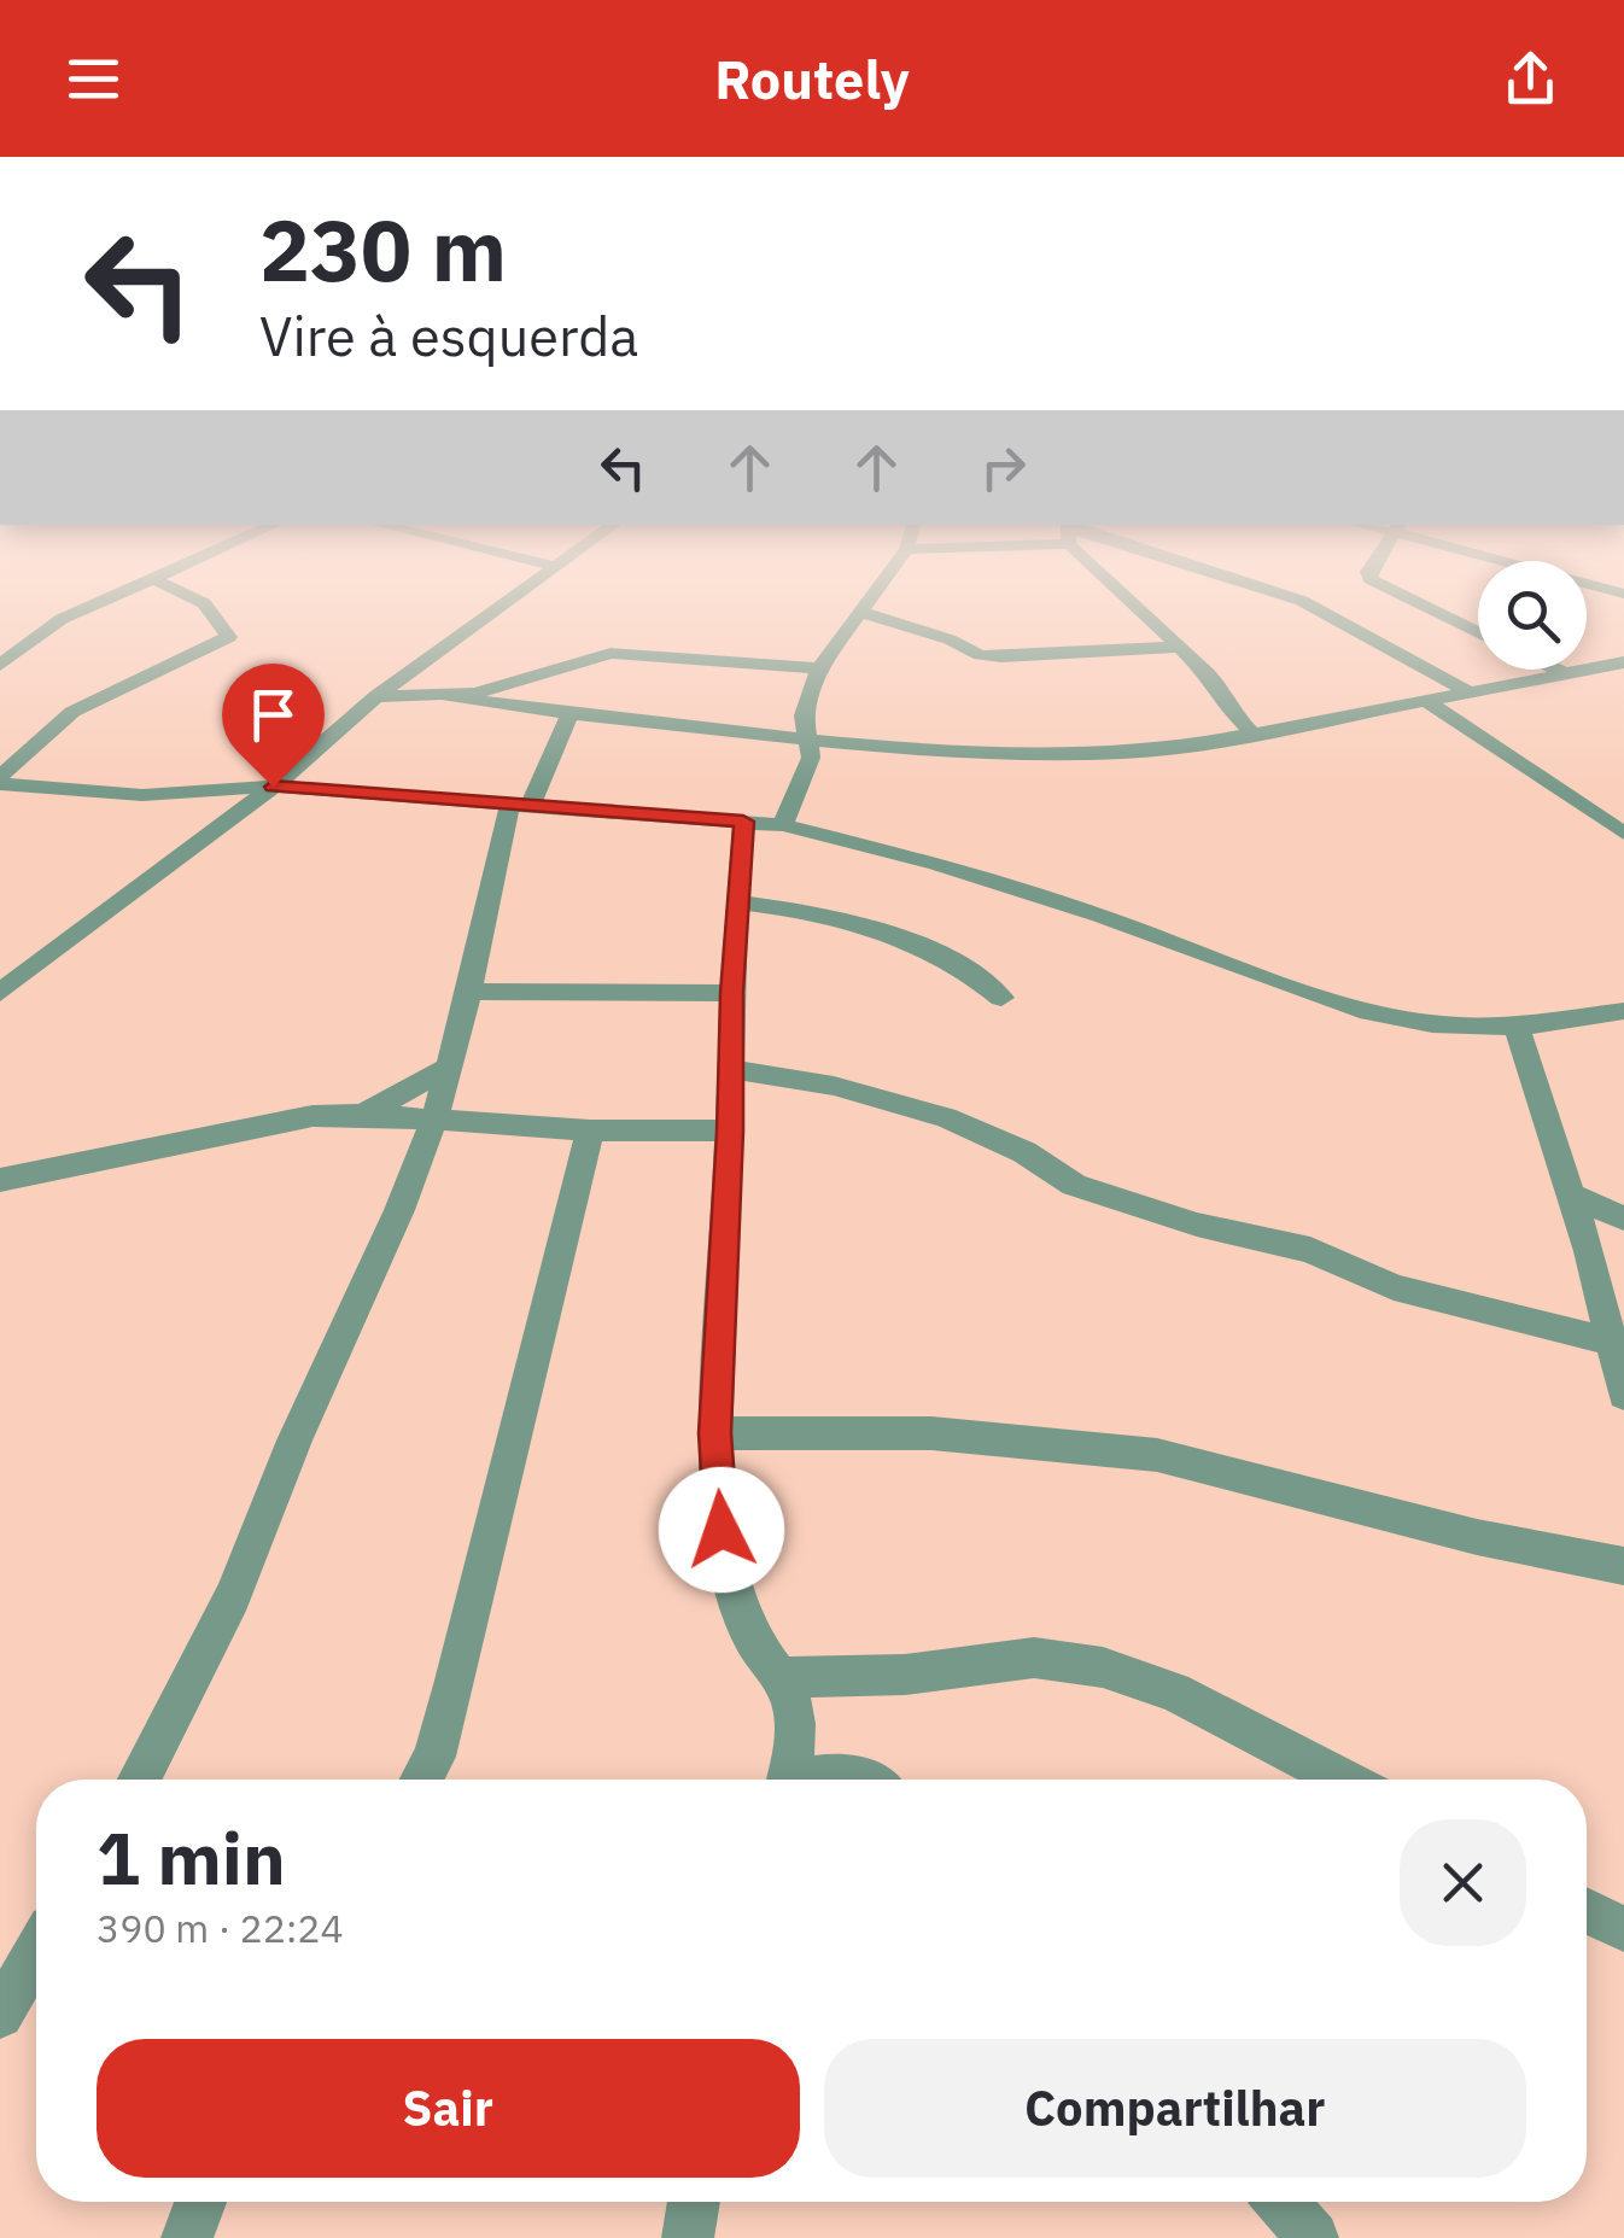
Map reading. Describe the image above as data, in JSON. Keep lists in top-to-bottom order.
{
  "page": {
    "header": "Routely",
    "turn": ["230 m", "Vire à esquerda"],
    "heading": ["1 min", "390 m · 22:24"],
    "buttons": ["Sair", "Compartilhar"]
  }
}
